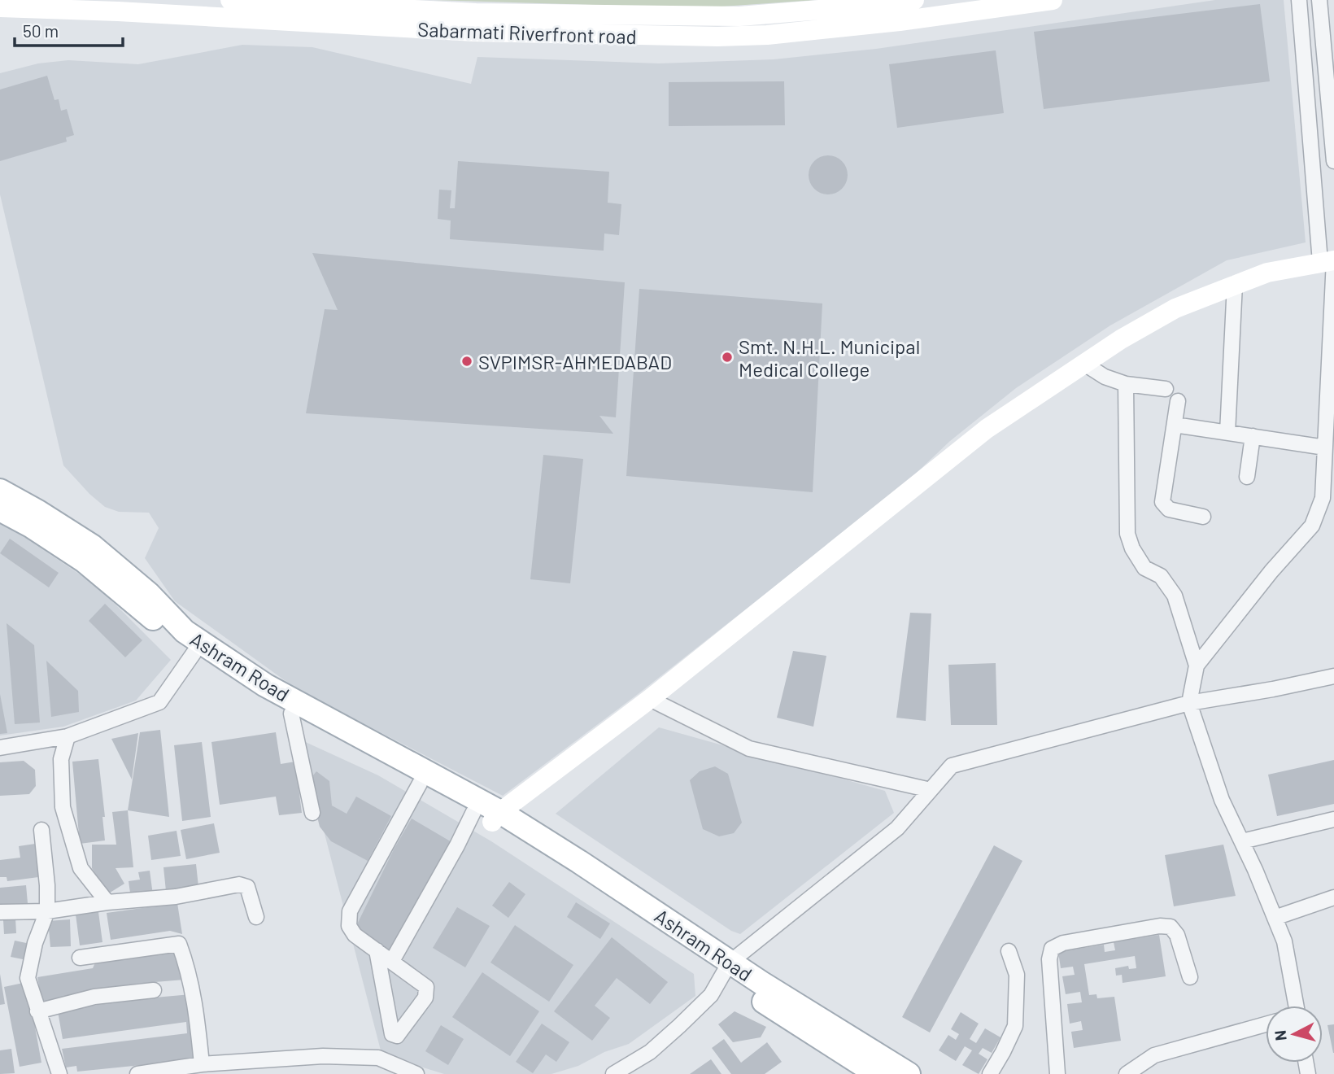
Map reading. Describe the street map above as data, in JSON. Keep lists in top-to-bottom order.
{
  "streets": {
    "main road": ["Ashram Road"],
    "street": ["Sabarmati Riverfront road"]
  },
  "places": ["Smt. N.H.L. Municipal Medical College", "SVPIMSR-AHMEDABAD"],
  "scale_bar": "50 m",
  "north": "left"
}
